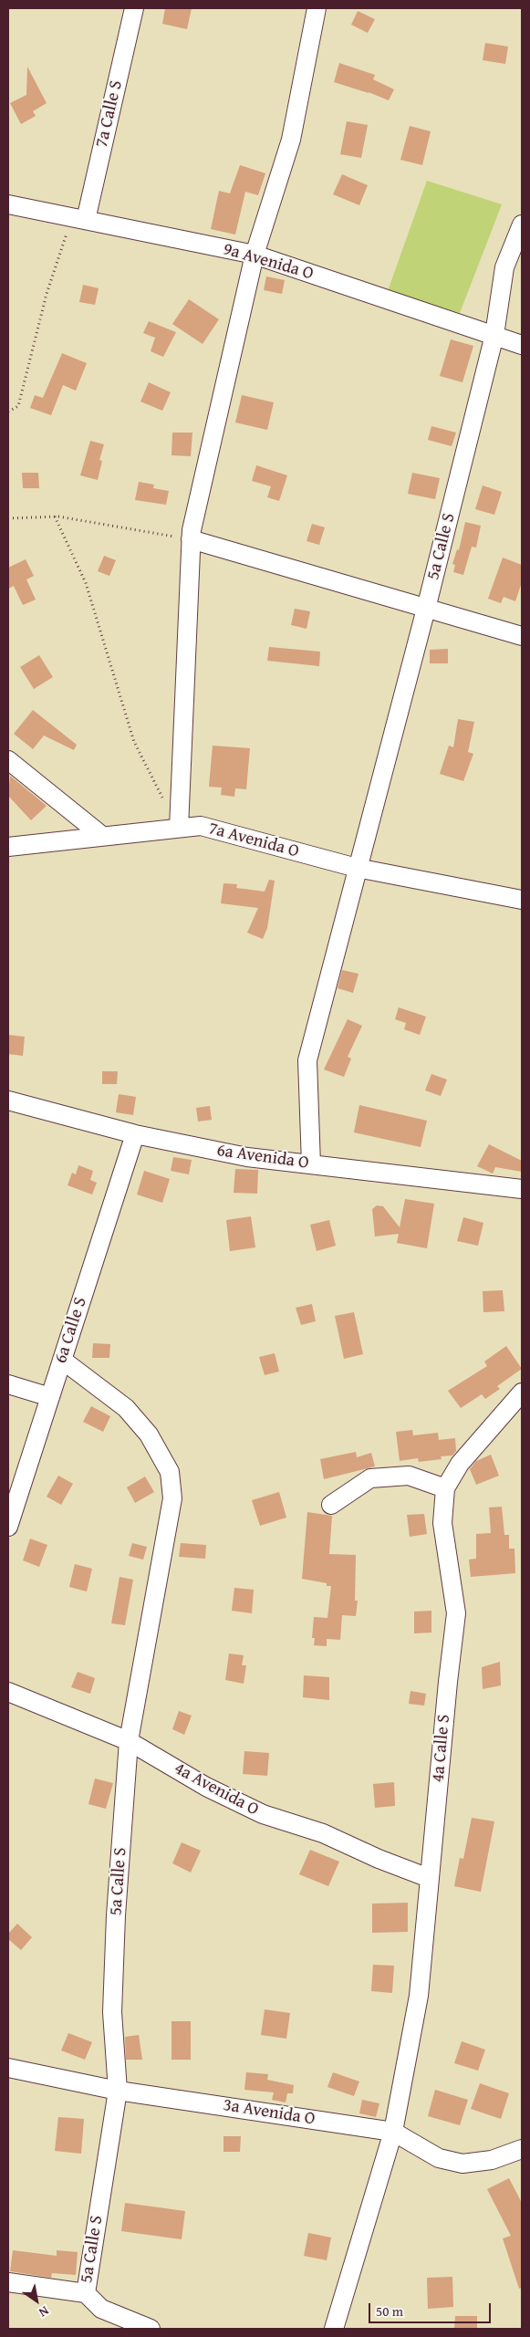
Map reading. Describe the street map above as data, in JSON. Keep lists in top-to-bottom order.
{
  "streets": {
    "street": [
      "7a Calle S",
      "9a Avenida O",
      "5a Calle S",
      "7a Avenida O",
      "6a Avenida O",
      "6a Calle S",
      "4a Calle S",
      "4a Avenida O",
      "3a Avenida O"
    ]
  },
  "crossings": [
    ["7a Calle S", "9a Avenida O"],
    ["9a Avenida O", "5a Calle S"],
    ["5a Calle S", "7a Avenida O"],
    ["5a Calle S", "6a Avenida O"],
    ["5a Calle S", "6a Calle S"],
    ["5a Calle S", "4a Avenida O"],
    ["5a Calle S", "3a Avenida O"],
    ["6a Avenida O", "6a Calle S"],
    ["4a Calle S", "4a Avenida O"],
    ["4a Calle S", "3a Avenida O"]
  ],
  "scale_bar": "50 m",
  "north": "bottom right"
}
